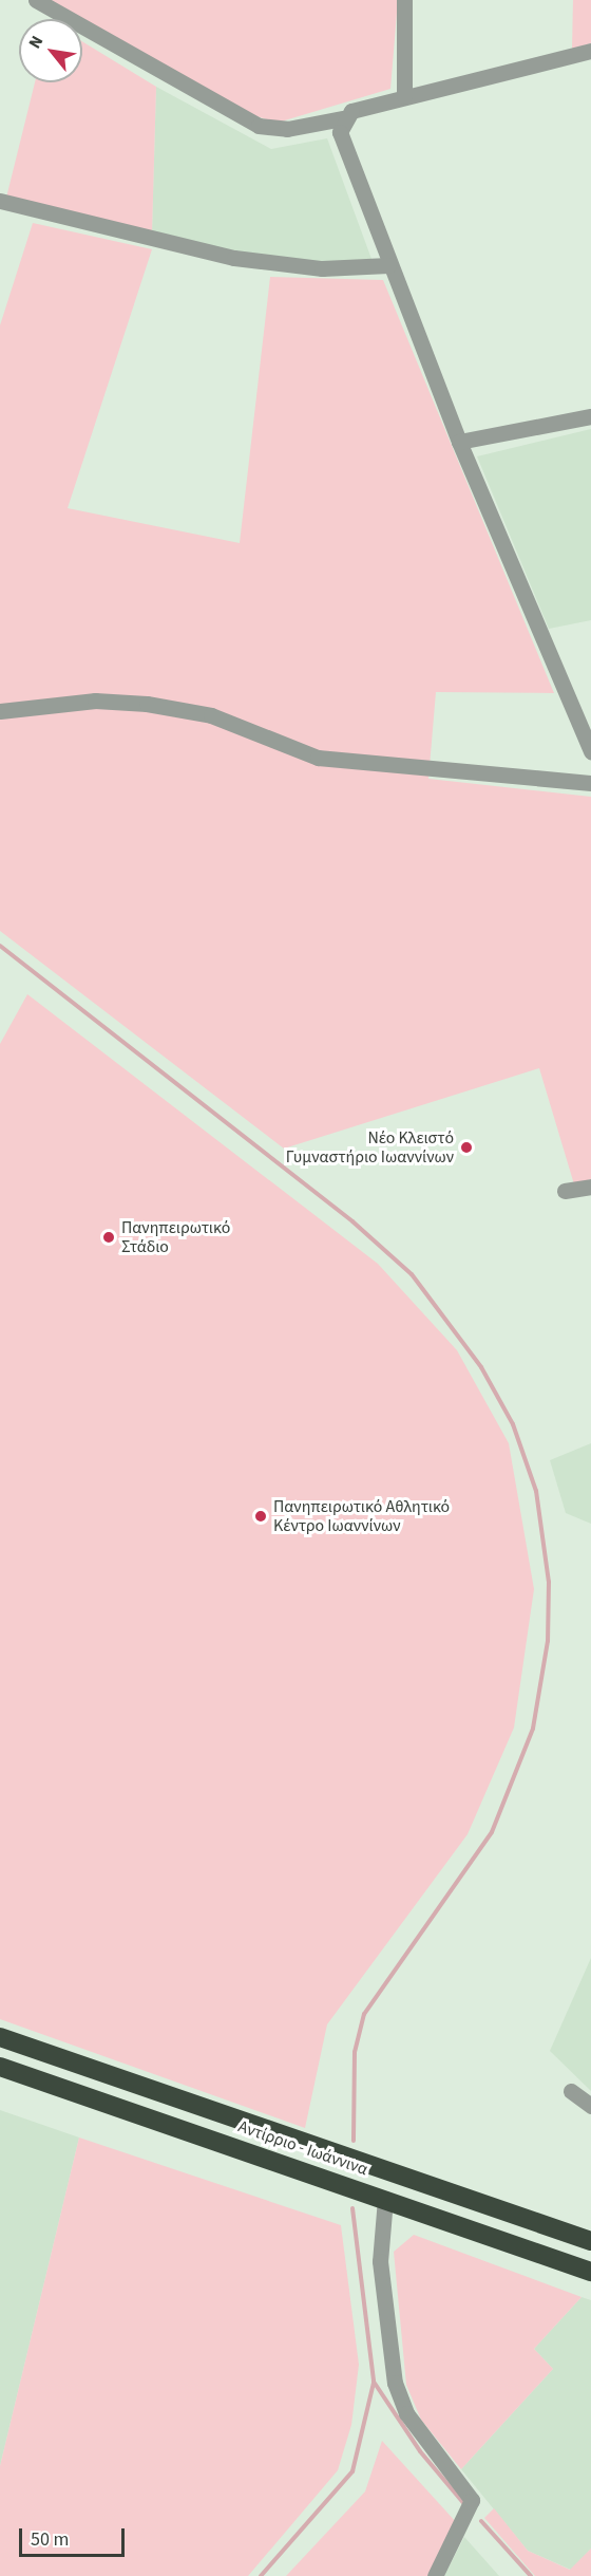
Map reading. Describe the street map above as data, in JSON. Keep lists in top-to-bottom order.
{
  "streets": {
    "highway": ["Αντίρριο - Ιωάννινα"]
  },
  "places": ["Νέο Κλειστό Γυμναστήριο Ιωαννίνων", "Πανηπειρωτικό Στάδιο", "Πανηπειρωτικό Αθλητικό Κέντρο Ιωαννίνων"],
  "scale_bar": "50 m",
  "north": "top left"
}
